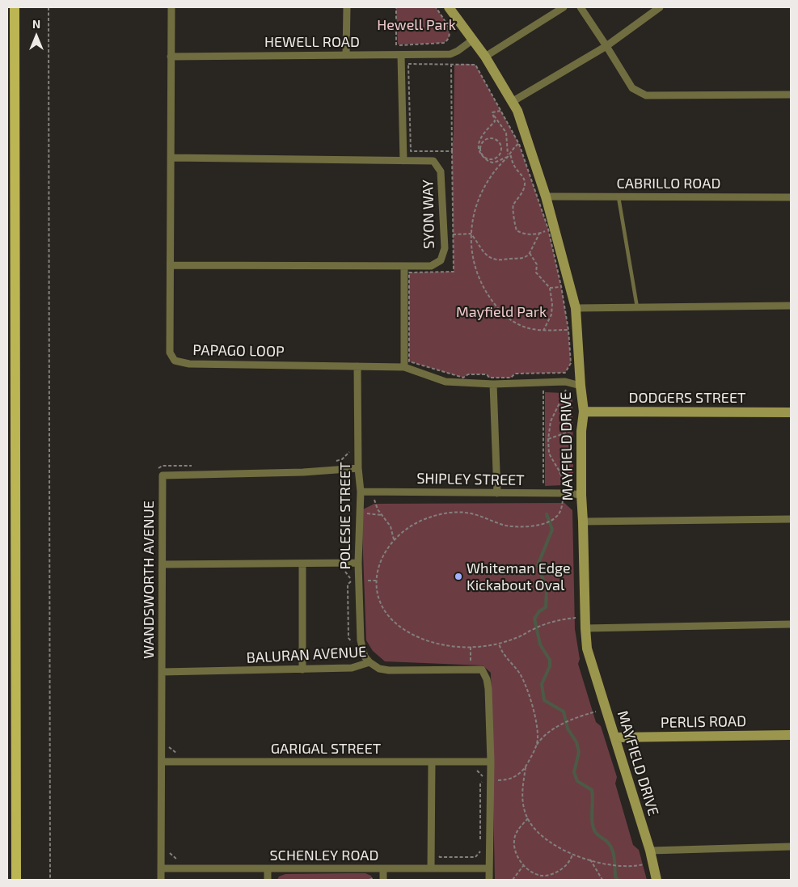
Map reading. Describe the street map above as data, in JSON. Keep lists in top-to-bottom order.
{
  "streets": {
    "street": [
      "HEWELL ROAD",
      "CABRILLO ROAD",
      "SYON WAY",
      "PAPAGO LOOP",
      "DODGERS STREET",
      "MAYFIELD DRIVE",
      "SHIPLEY STREET",
      "POLESIE STREET",
      "WANDSWORTH AVENUE",
      "BALURAN AVENUE",
      "PERLIS ROAD",
      "GARIGAL STREET",
      "SCHENLEY ROAD"
    ]
  },
  "crossings": [
    ["HEWELL ROAD", "PAPAGO LOOP"],
    ["CABRILLO ROAD", "MAYFIELD DRIVE"],
    ["SYON WAY", "PAPAGO LOOP"],
    ["PAPAGO LOOP", "MAYFIELD DRIVE"],
    ["PAPAGO LOOP", "POLESIE STREET"],
    ["DODGERS STREET", "MAYFIELD DRIVE"],
    ["MAYFIELD DRIVE", "SHIPLEY STREET"],
    ["MAYFIELD DRIVE", "PERLIS ROAD"],
    ["SHIPLEY STREET", "POLESIE STREET"],
    ["POLESIE STREET", "WANDSWORTH AVENUE"],
    ["POLESIE STREET", "BALURAN AVENUE"],
    ["WANDSWORTH AVENUE", "BALURAN AVENUE"],
    ["WANDSWORTH AVENUE", "GARIGAL STREET"],
    ["WANDSWORTH AVENUE", "SCHENLEY ROAD"],
    ["BALURAN AVENUE", "GARIGAL STREET"],
    ["BALURAN AVENUE", "SCHENLEY ROAD"]
  ],
  "parks": ["Hewell Park", "Mayfield Park"],
  "places": ["Whiteman Edge Kickabout Oval"],
  "north": "top"
}
